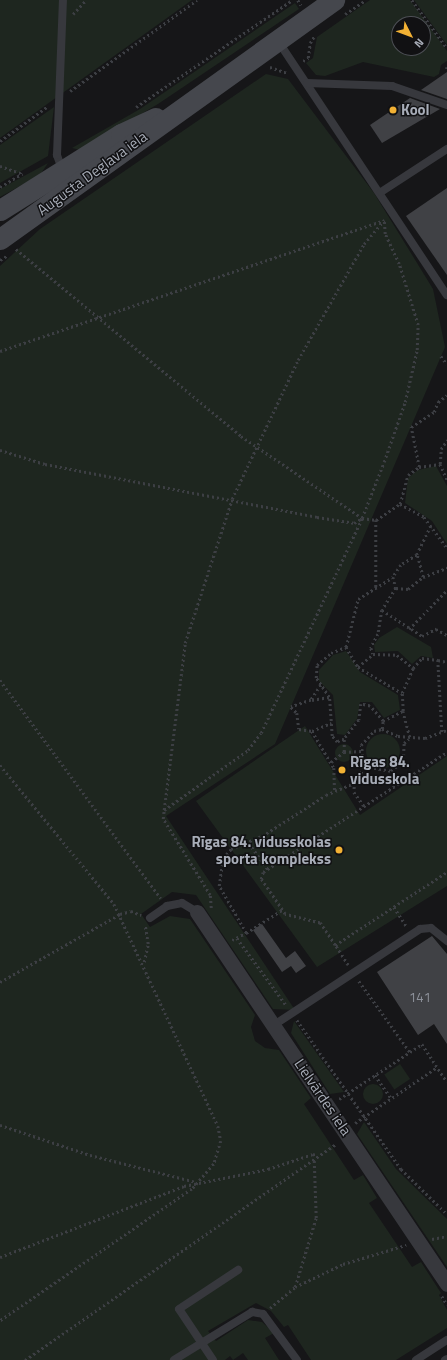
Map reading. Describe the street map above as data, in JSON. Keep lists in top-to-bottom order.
{
  "streets": {
    "main road": ["Augusta Deglava iela"],
    "street": ["Lielvārdes iela"]
  },
  "places": ["Kool", "Rīgas 84. vidusskola", "Rīgas 84. vidusskolas sporta komplekss"],
  "house_numbers": ["141"],
  "north": "bottom right"
}
